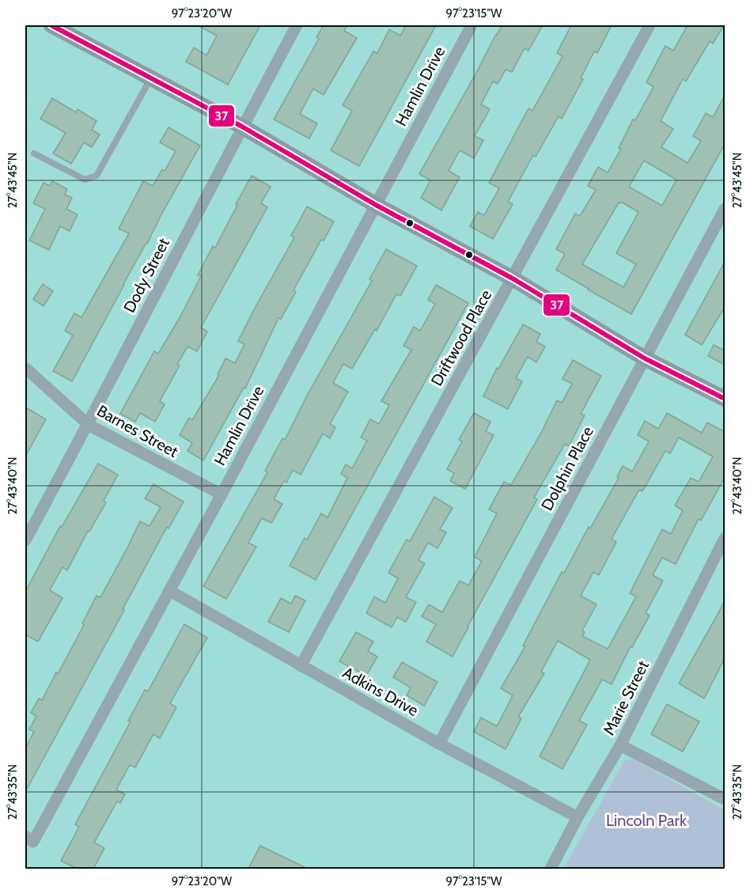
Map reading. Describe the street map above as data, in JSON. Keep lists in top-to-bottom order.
{
  "streets": {
    "street": [
      "Hamlin Drive",
      "Dody Street",
      "Driftwood Place",
      "Barnes Street",
      "Dolphin Place",
      "Adkins Drive",
      "Marie Street"
    ]
  },
  "crossings": [
    ["Hamlin Drive", "Barnes Street"],
    ["Hamlin Drive", "Adkins Drive"],
    ["Dody Street", "Barnes Street"],
    ["Driftwood Place", "Adkins Drive"],
    ["Dolphin Place", "Adkins Drive"],
    ["Adkins Drive", "Marie Street"]
  ],
  "parks": ["Lincoln Park"],
  "lines": ["transit line 37"],
  "coordinates": [
    "97°23'20\"W",
    "97°23'15\"W",
    "27°43'45\"N",
    "27°43'40\"N",
    "27°43'35\"N"
  ]
}
